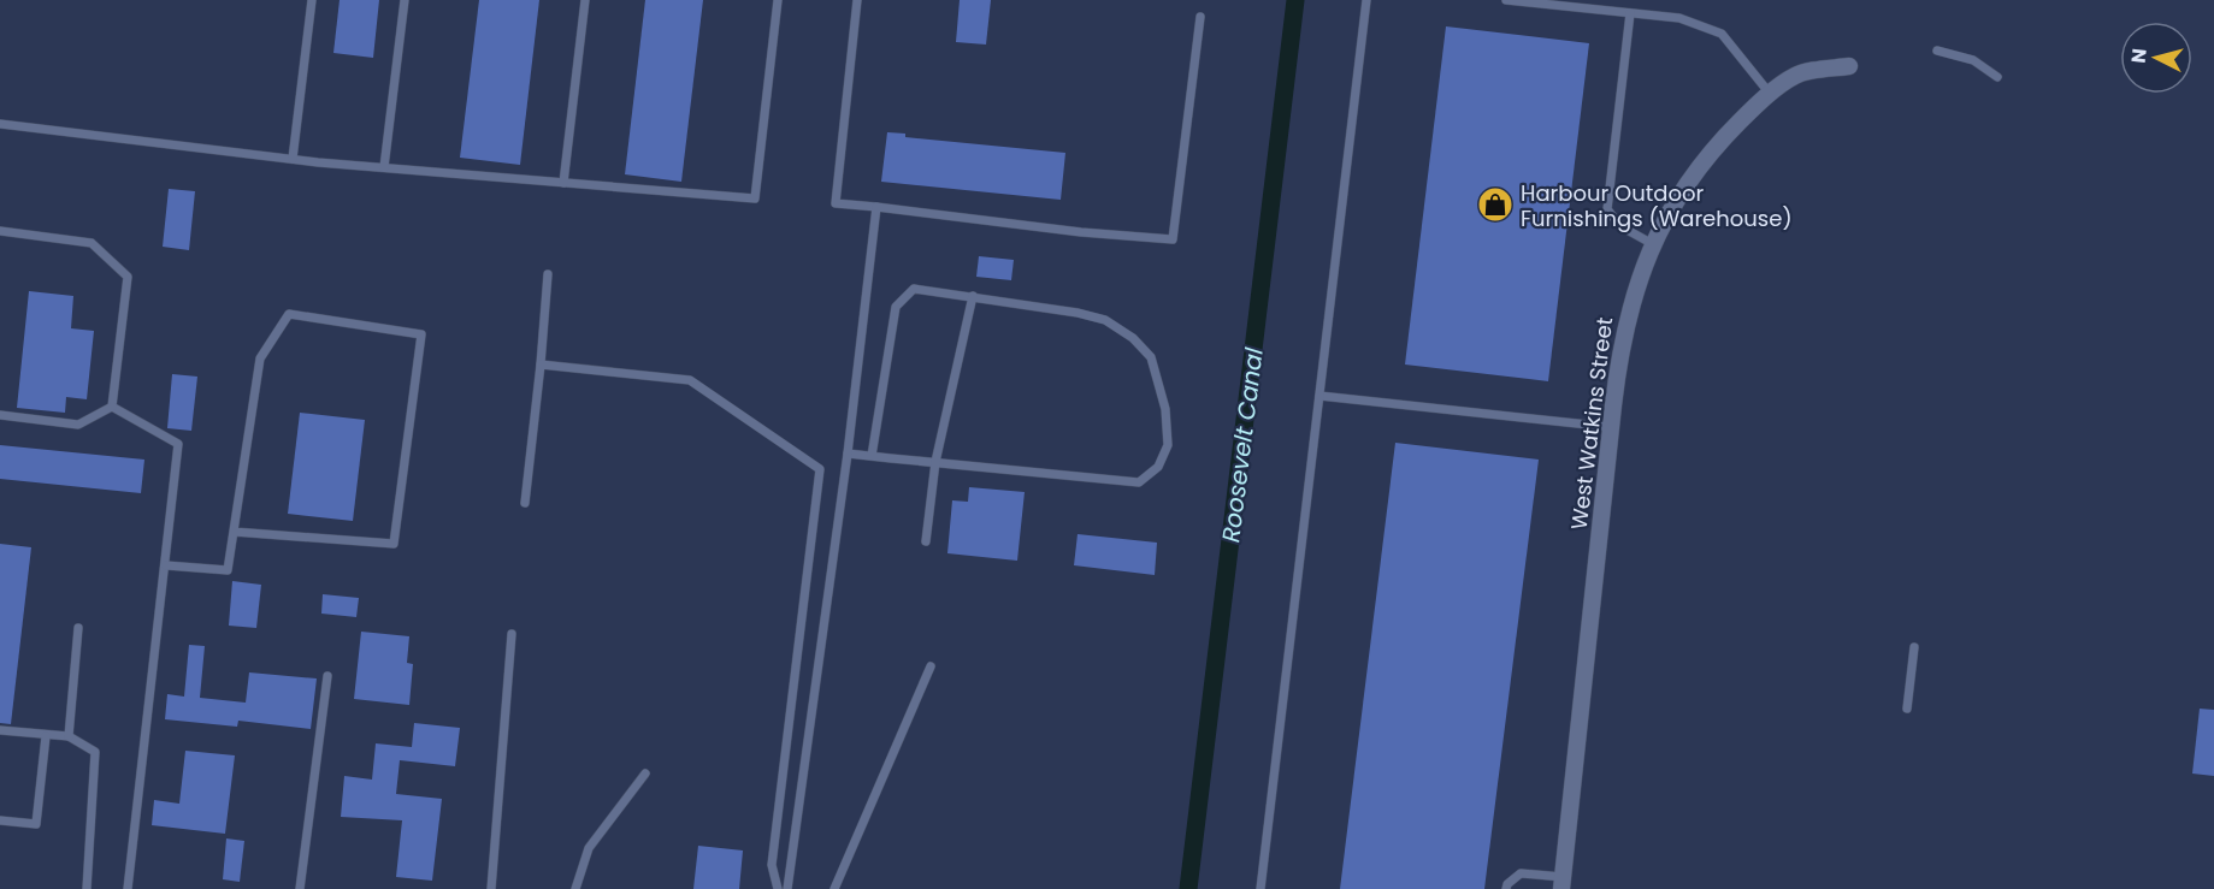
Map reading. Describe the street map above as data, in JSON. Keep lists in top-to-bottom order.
{
  "streets": {
    "street": ["West Watkins Street"]
  },
  "water": ["Roosevelt Canal"],
  "places": {
    "shop": ["Harbour Outdoor Furnishings (Warehouse)"]
  },
  "north": "left"
}
